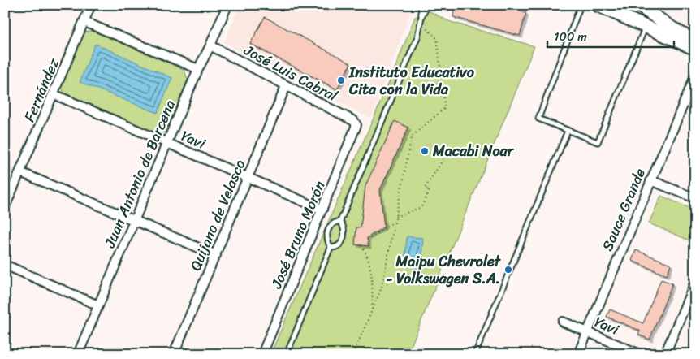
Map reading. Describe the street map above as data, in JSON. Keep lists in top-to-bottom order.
{
  "streets": {
    "street": [
      "José Luis Cabral",
      "Fernández",
      "Yavi",
      "Juan Antonio de Barcena",
      "Sauce Grande",
      "Quijano de Velasco",
      "José Bruno Morón"
    ]
  },
  "crossings": [
    ["José Luis Cabral", "Juan Antonio de Barcena"],
    ["José Luis Cabral", "Quijano de Velasco"],
    ["José Luis Cabral", "José Bruno Morón"],
    ["Fernández", "Yavi"],
    ["Yavi", "Juan Antonio de Barcena"],
    ["Yavi", "Sauce Grande"],
    ["Yavi", "Quijano de Velasco"],
    ["Yavi", "José Bruno Morón"]
  ],
  "places": ["Instituto Educativo Cita con la Vida", "Macabi Noar", "Maipu Chevrolet - Volkswagen S.A."],
  "scale_bar": "100 m"
}
